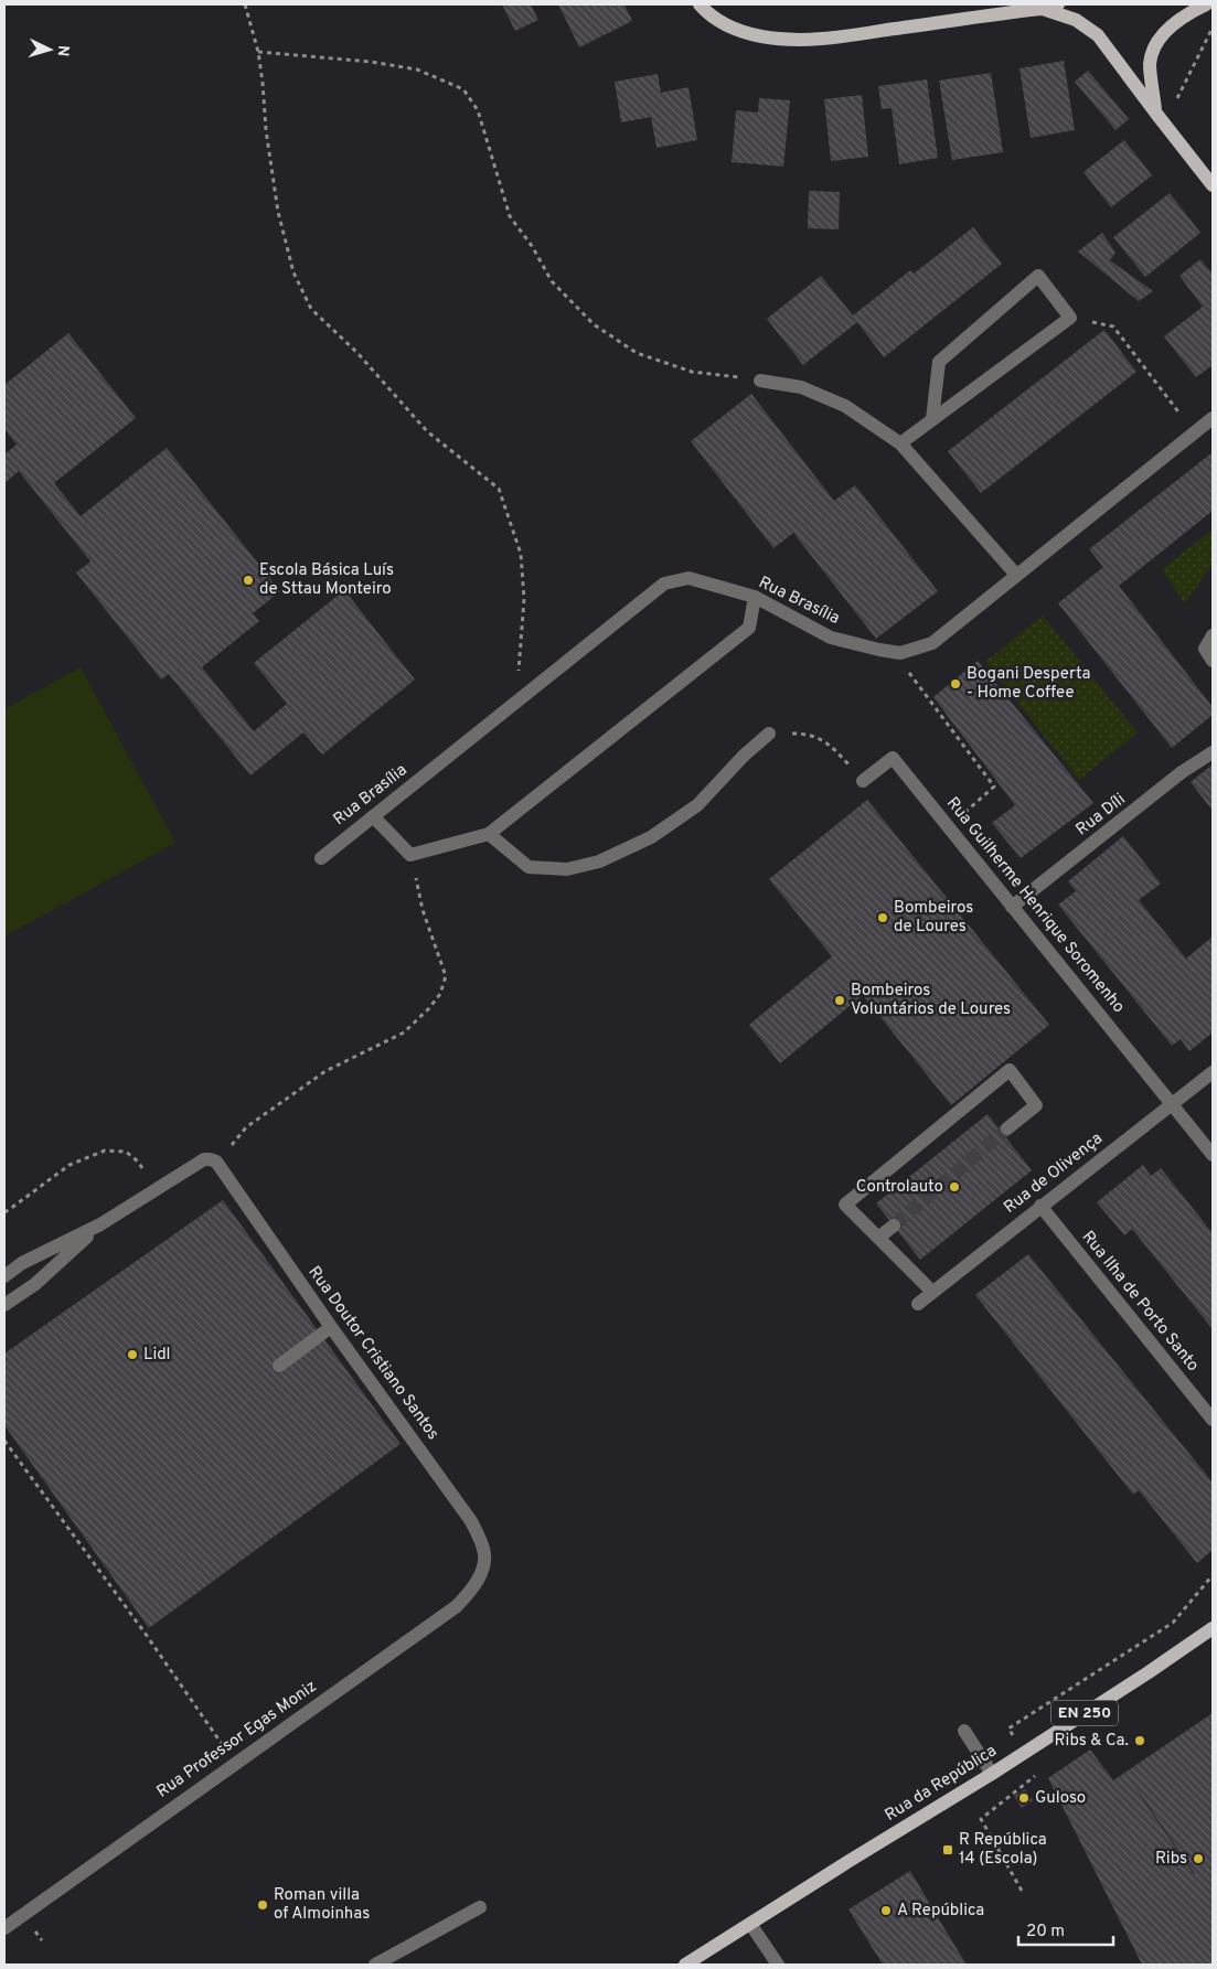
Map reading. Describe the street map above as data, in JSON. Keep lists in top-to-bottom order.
{
  "streets": {
    "main road": ["EN 250", "Rua da República"],
    "street": [
      "Rua Brasília",
      "Rua Díli",
      "Rua Guilherme Henrique Soromenho",
      "Rua de Olivença",
      "Rua Ilha de Porto Santo",
      "Rua Doutor Cristiano Santos",
      "Rua Professor Egas Moniz"
    ]
  },
  "crossings": [
    ["Rua Díli", "Rua Guilherme Henrique Soromenho"],
    ["Rua Guilherme Henrique Soromenho", "Rua de Olivença"],
    ["Rua de Olivença", "Rua Ilha de Porto Santo"],
    ["Rua Doutor Cristiano Santos", "Rua Professor Egas Moniz"]
  ],
  "places": {
    "other": [
      "Escola Básica Luís de Sttau Monteiro",
      "Bogani Desperta - Home Coffee",
      "Bombeiros de Loures",
      "Bombeiros Voluntários de Loures",
      "Controlauto",
      "Lidl",
      "Ribs & Ca.",
      "Guloso",
      "Ribs",
      "Roman villa of Almoinhas",
      "A República"
    ],
    "transit": ["R República 14 (Escola)"]
  },
  "scale_bar": "20 m",
  "north": "right"
}
